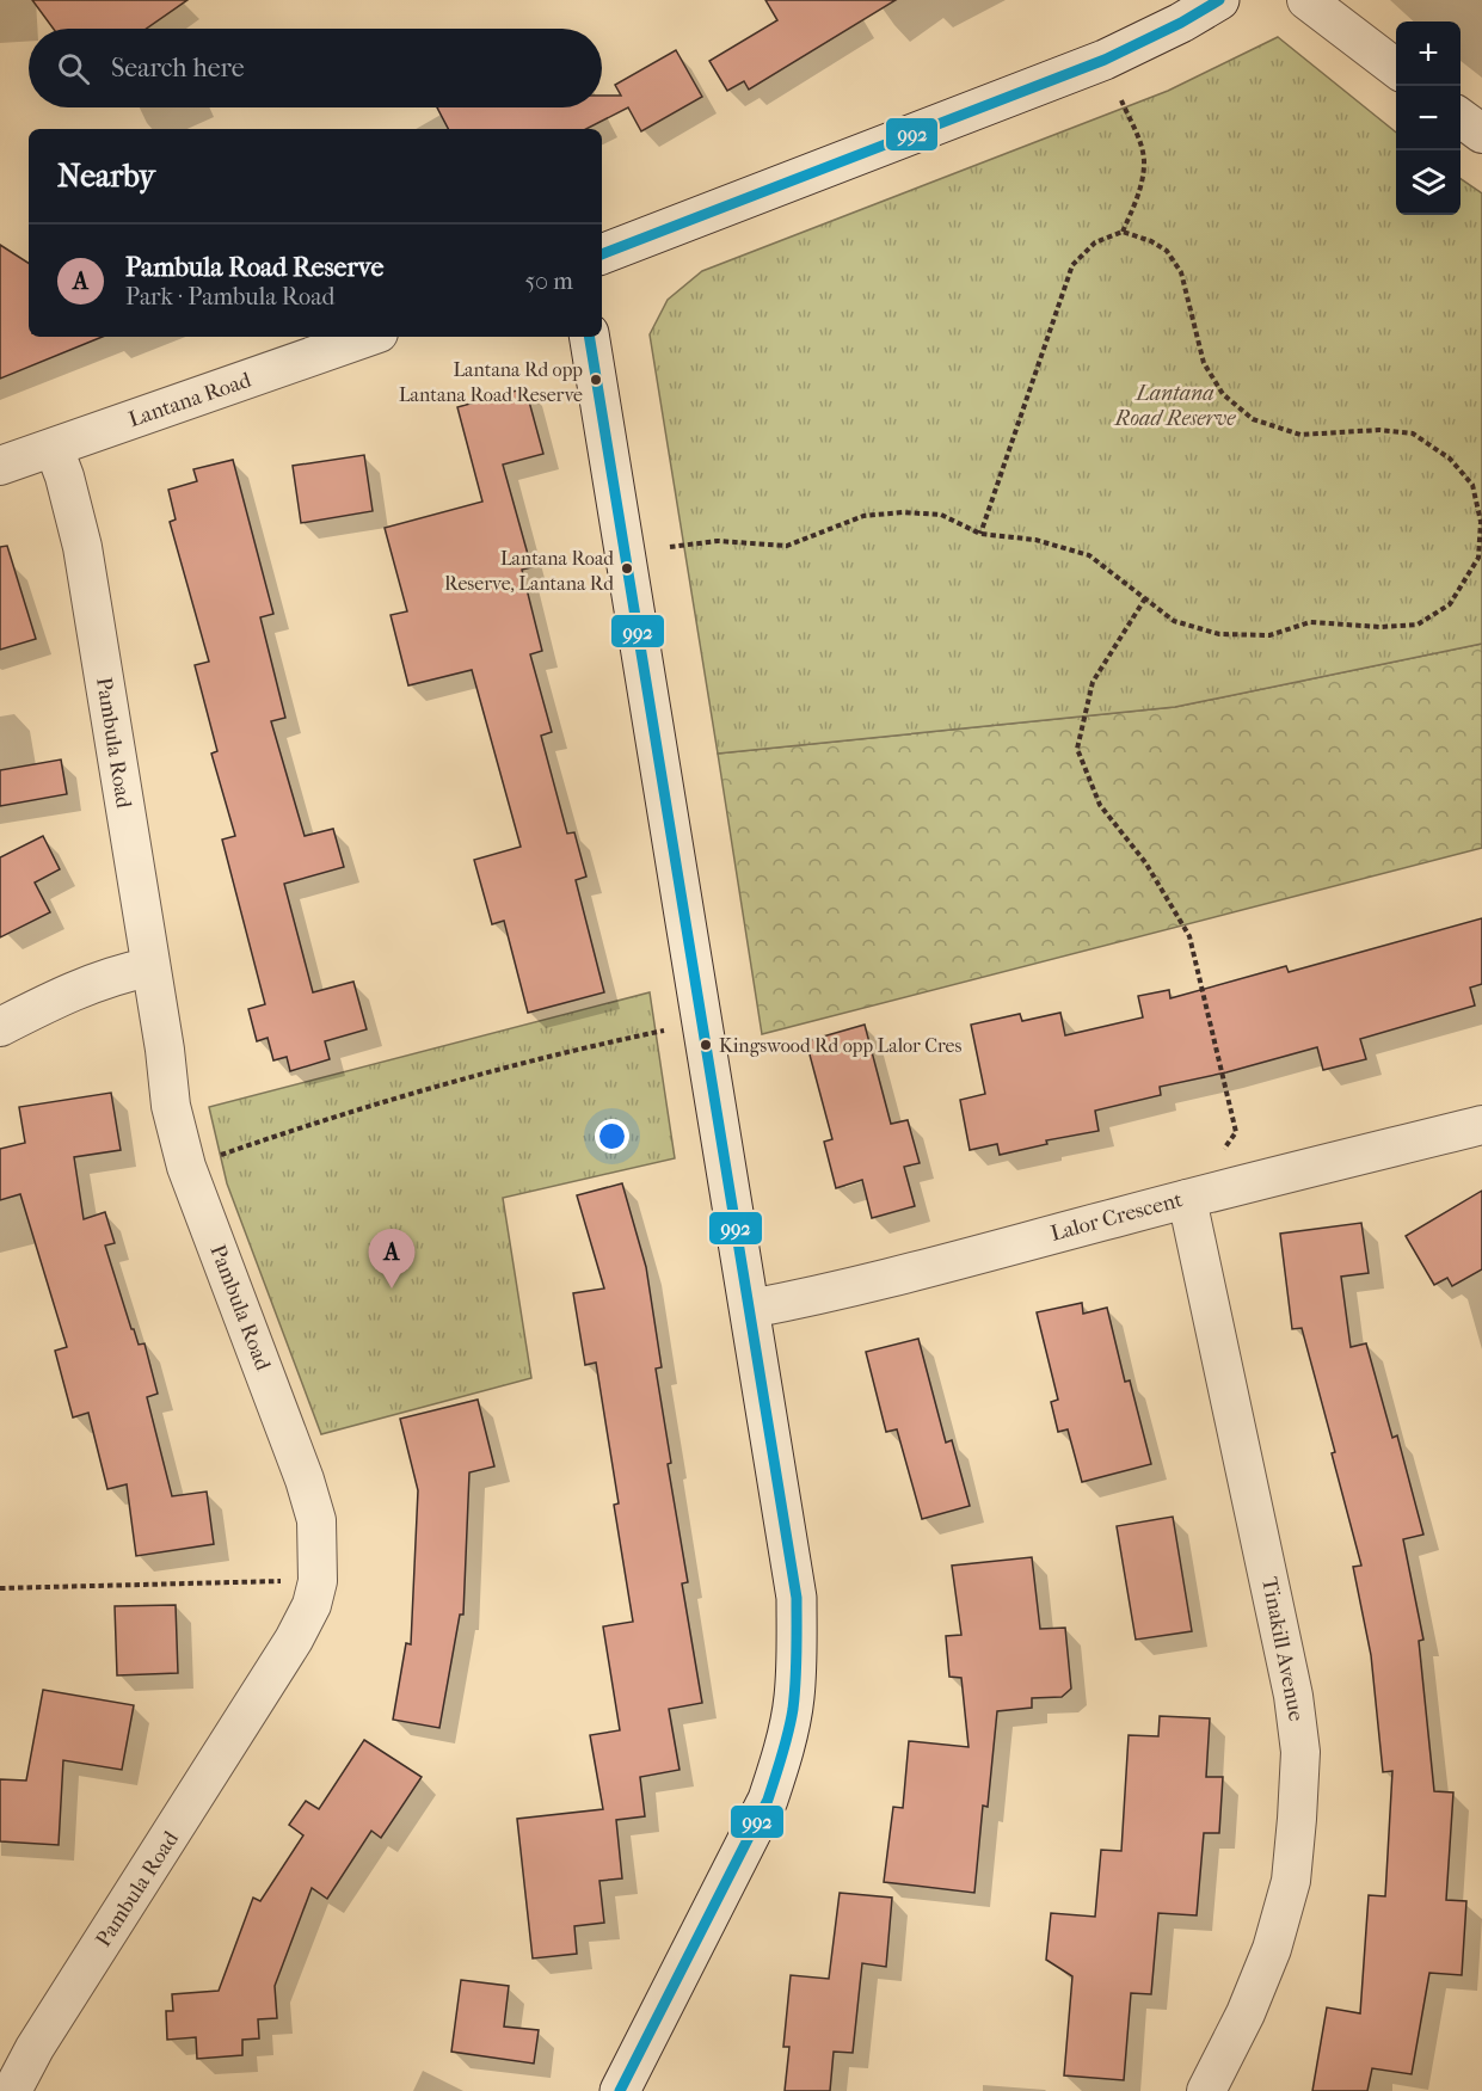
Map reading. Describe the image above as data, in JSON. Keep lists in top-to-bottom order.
{
  "streets": {
    "street": [
      "Lantana Road",
      "Pambula Road",
      "Lalor Crescent",
      "Tinakill Avenue"
    ]
  },
  "crossings": [
    ["Lantana Road", "Pambula Road"],
    ["Lalor Crescent", "Tinakill Avenue"]
  ],
  "parks": ["Lantana Road Reserve"],
  "places": ["Lantana Rd opp Lantana Road Reserve", "Lantana Road Reserve, Lantana Rd", "Kingswood Rd opp Lalor Cres"],
  "lines": ["transit line 992"],
  "page": {
    "map_buttons": ["+", "−"],
    "search": "Search here",
    "heading": "Nearby",
    "list": [
      {
        "mark": "A",
        "name": "Pambula Road Reserve",
        "note": "Park · Pambula Road",
        "value": "50 m"
      }
    ],
    "pins": "A"
  }
}
